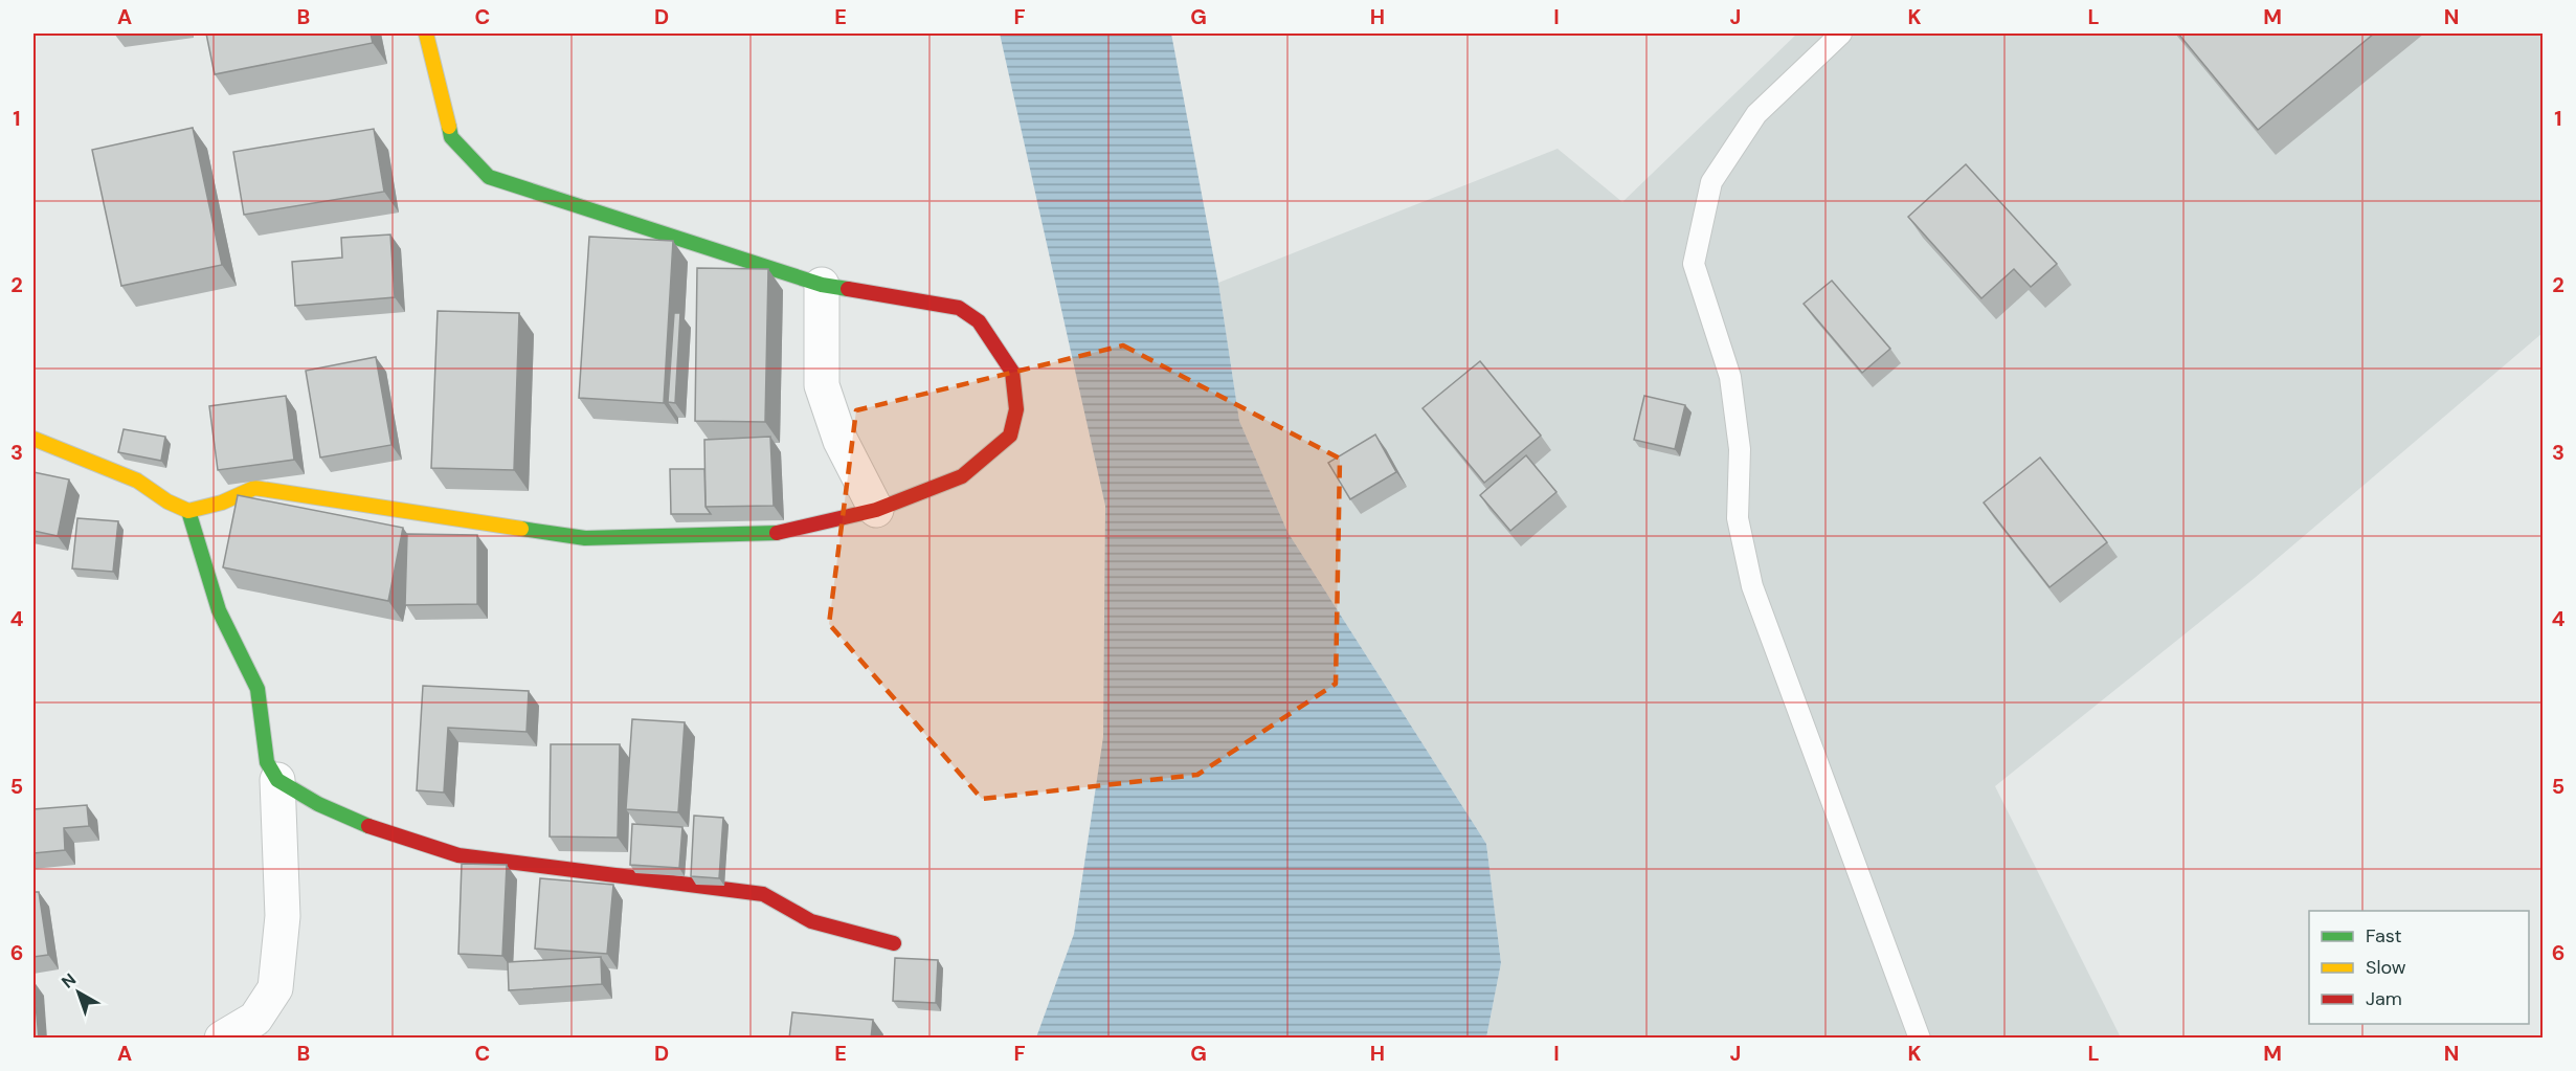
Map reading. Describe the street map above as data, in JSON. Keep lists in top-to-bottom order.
{
  "legend": ["Fast", "Slow", "Jam"],
  "north": "top left",
  "grid": {
    "columns": [
      "A",
      "B",
      "C",
      "D",
      "E",
      "F",
      "G",
      "H",
      "I",
      "J",
      "K",
      "L",
      "M",
      "N"
    ],
    "rows": [
      "1",
      "2",
      "3",
      "4",
      "5",
      "6"
    ]
  }
}
